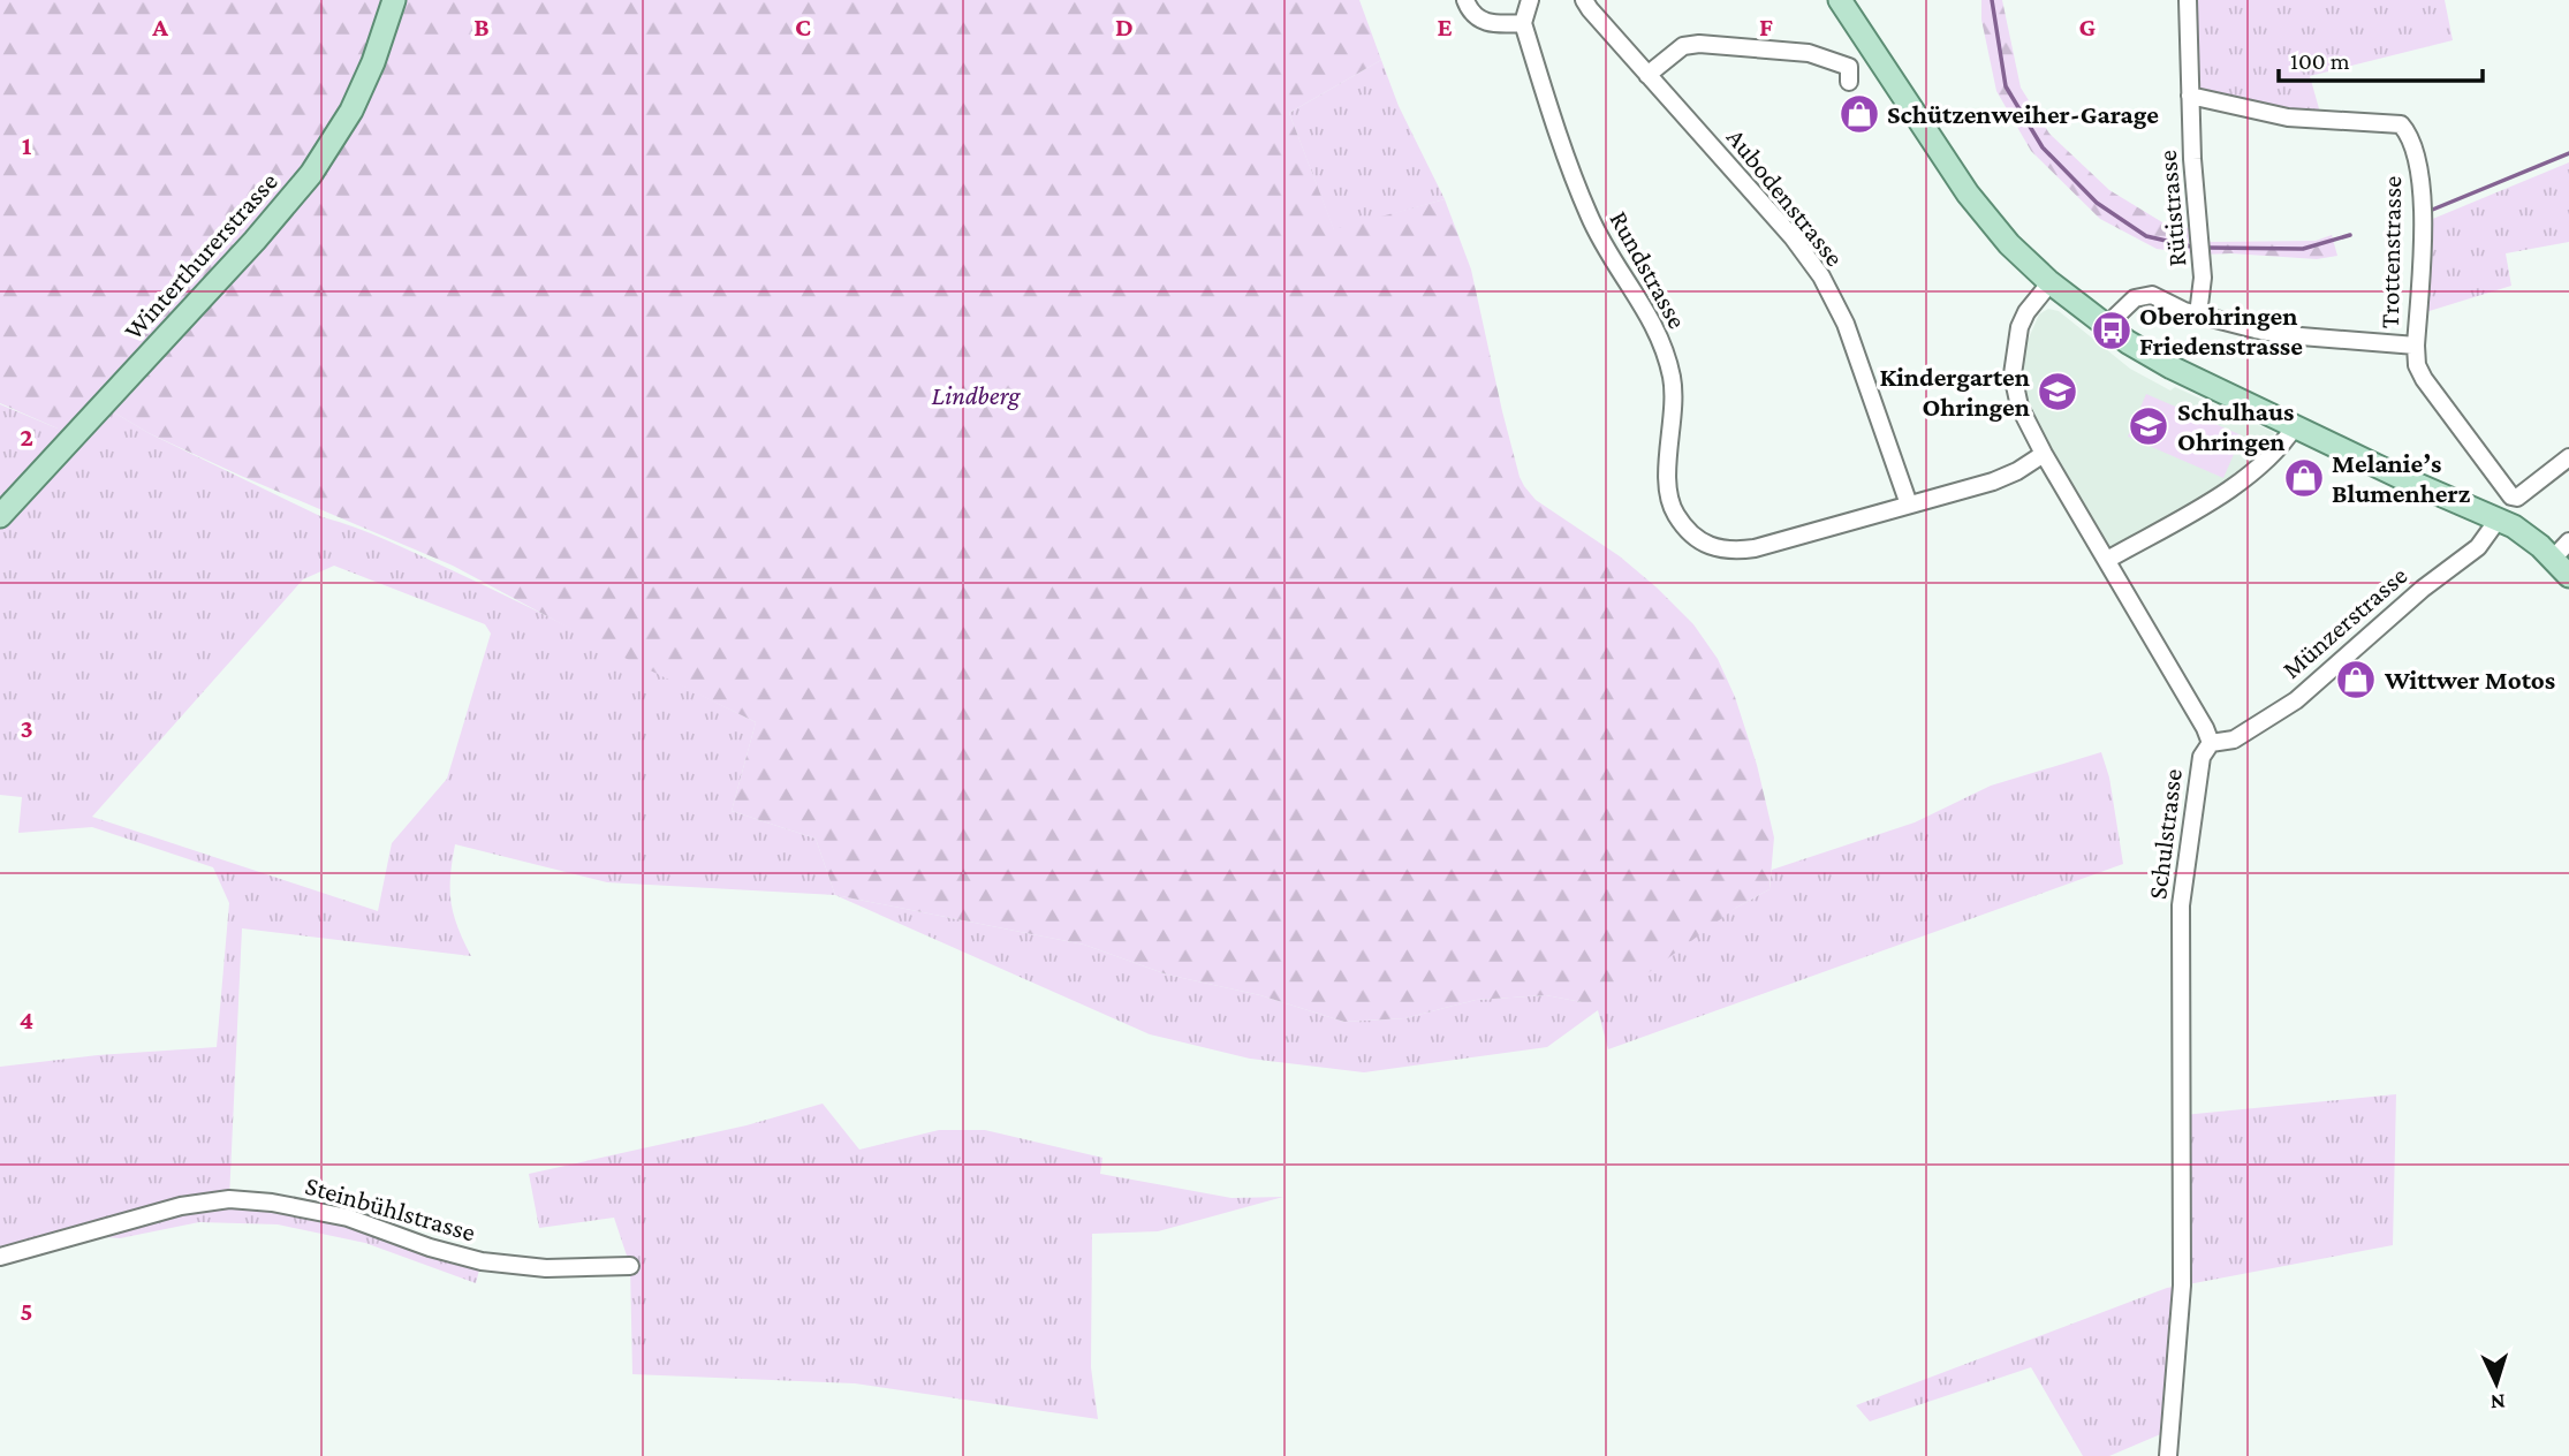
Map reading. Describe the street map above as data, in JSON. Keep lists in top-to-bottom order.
{
  "streets": {
    "main road": ["Winterthurerstrasse"],
    "street": [
      "Aubodenstrasse",
      "Rütistrasse",
      "Trottenstrasse",
      "Rundstrasse",
      "Münzerstrasse",
      "Schulstrasse",
      "Steinbühlstrasse"
    ]
  },
  "crossings": [
    ["Aubodenstrasse", "Rundstrasse"],
    ["Rütistrasse", "Trottenstrasse"],
    ["Rundstrasse", "Schulstrasse"],
    ["Münzerstrasse", "Schulstrasse"]
  ],
  "parks": ["Lindberg"],
  "places": {
    "shop": ["Schützenweiher-Garage", "Melanie’s Blumenherz", "Wittwer Motos"],
    "bus stop": ["Oberohringen Friedenstrasse"],
    "school or university": ["Kindergarten Ohringen", "Schulhaus Ohringen"]
  },
  "scale_bar": "100 m",
  "north": "bottom",
  "grid": {
    "columns": [
      "A",
      "B",
      "C",
      "D",
      "E",
      "F",
      "G"
    ],
    "rows": [
      "1",
      "2",
      "3",
      "4",
      "5"
    ]
  }
}
